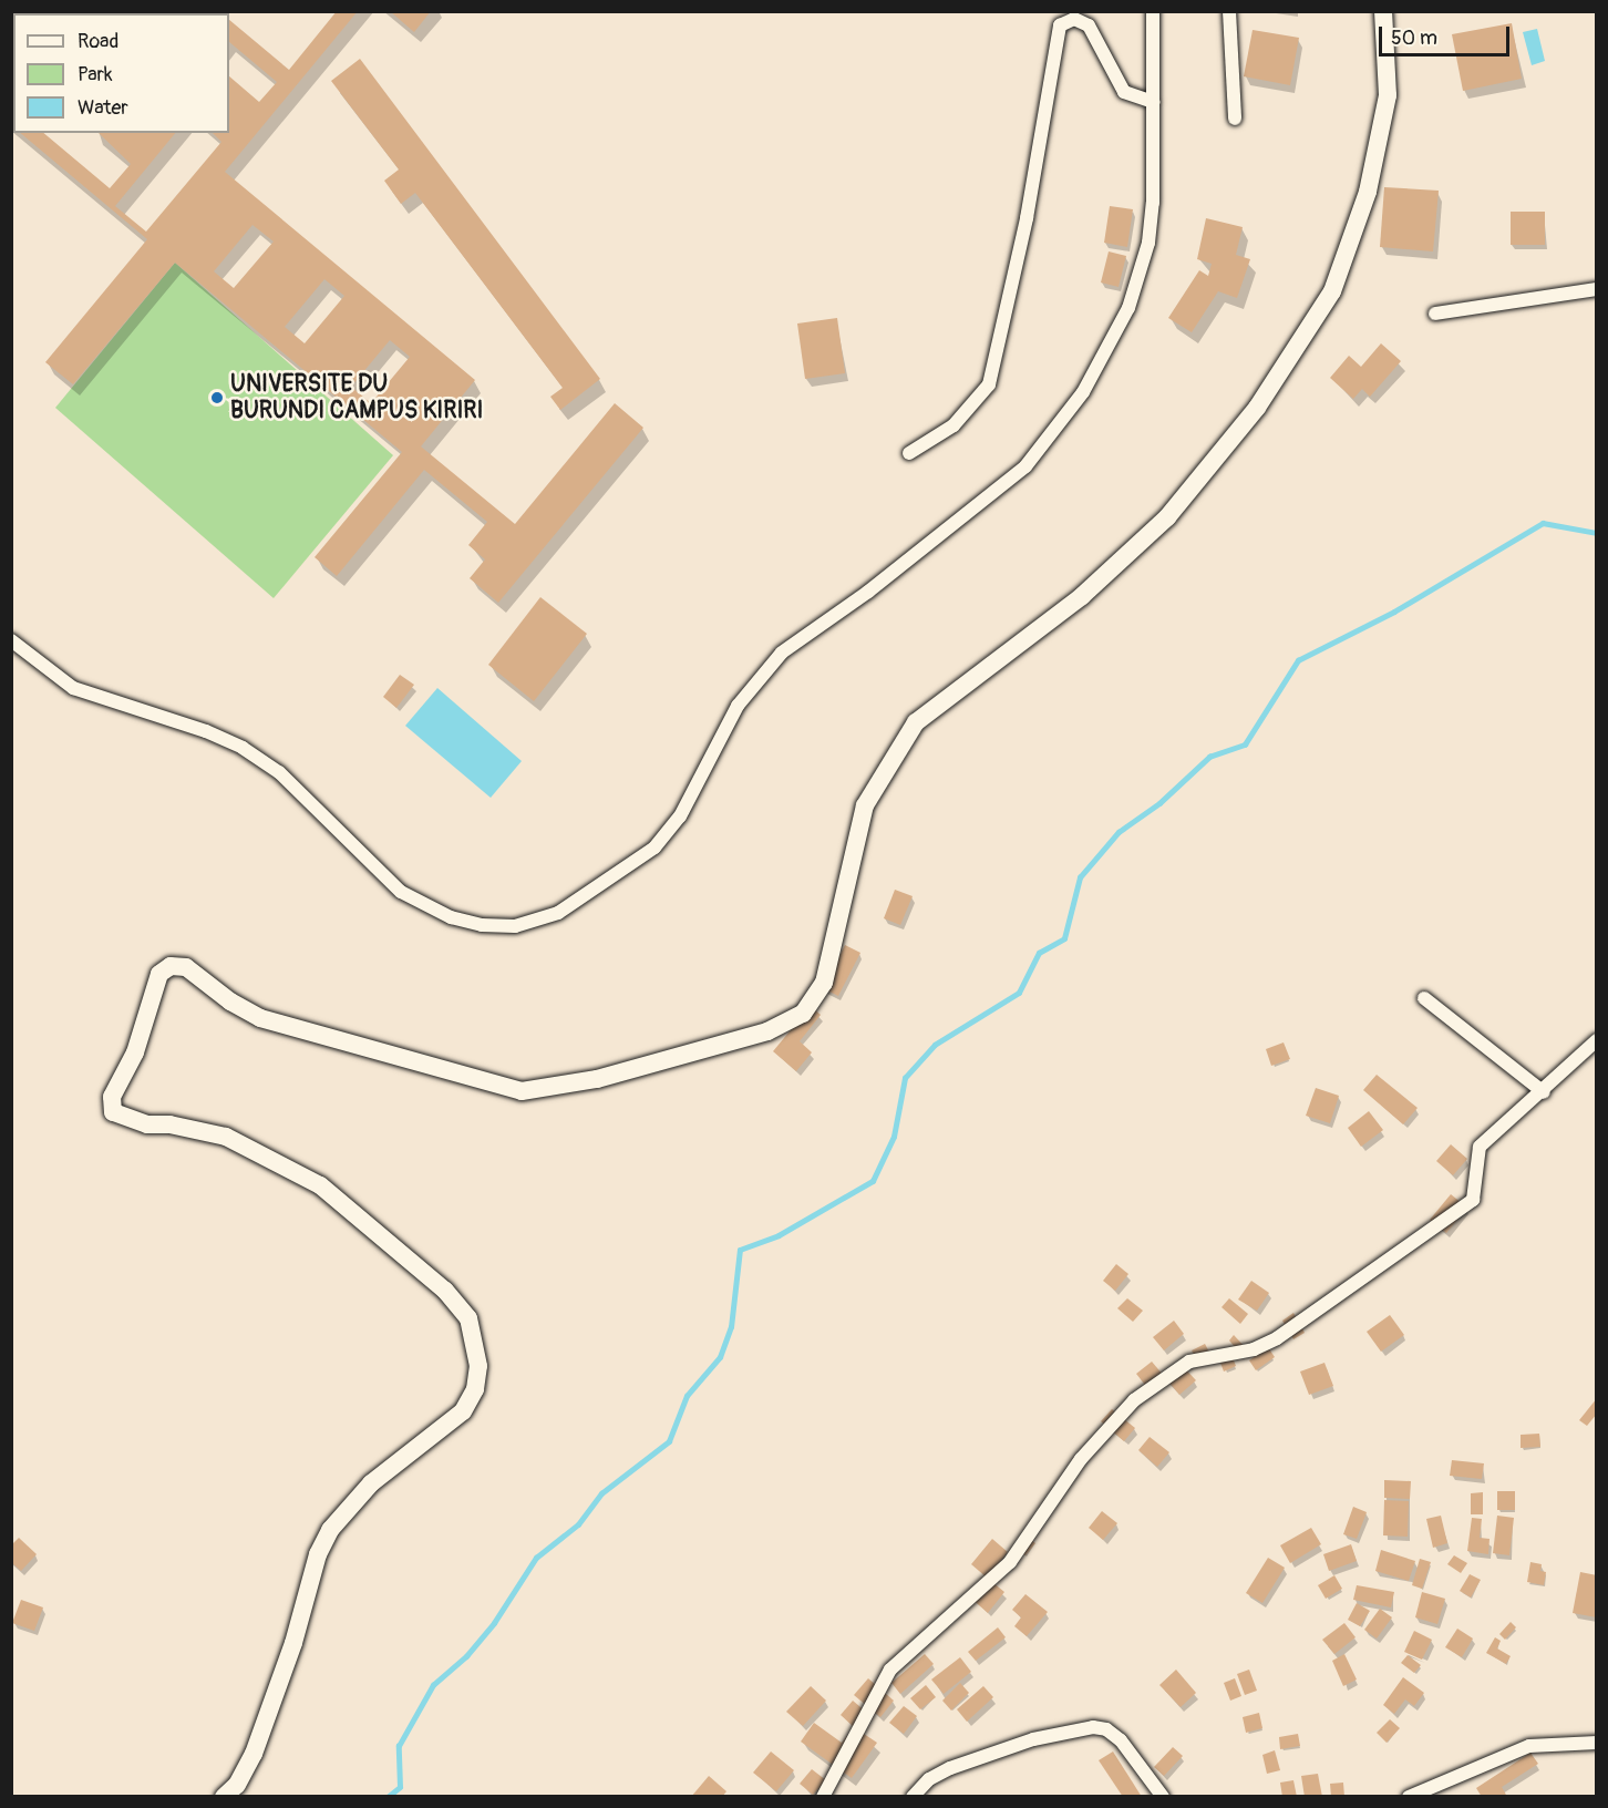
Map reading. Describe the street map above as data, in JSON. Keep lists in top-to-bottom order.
{
  "places": ["UNIVERSITE DU BURUNDI CAMPUS KIRIRI"],
  "legend": ["Road", "Park", "Water"],
  "scale_bar": "50 m"
}
